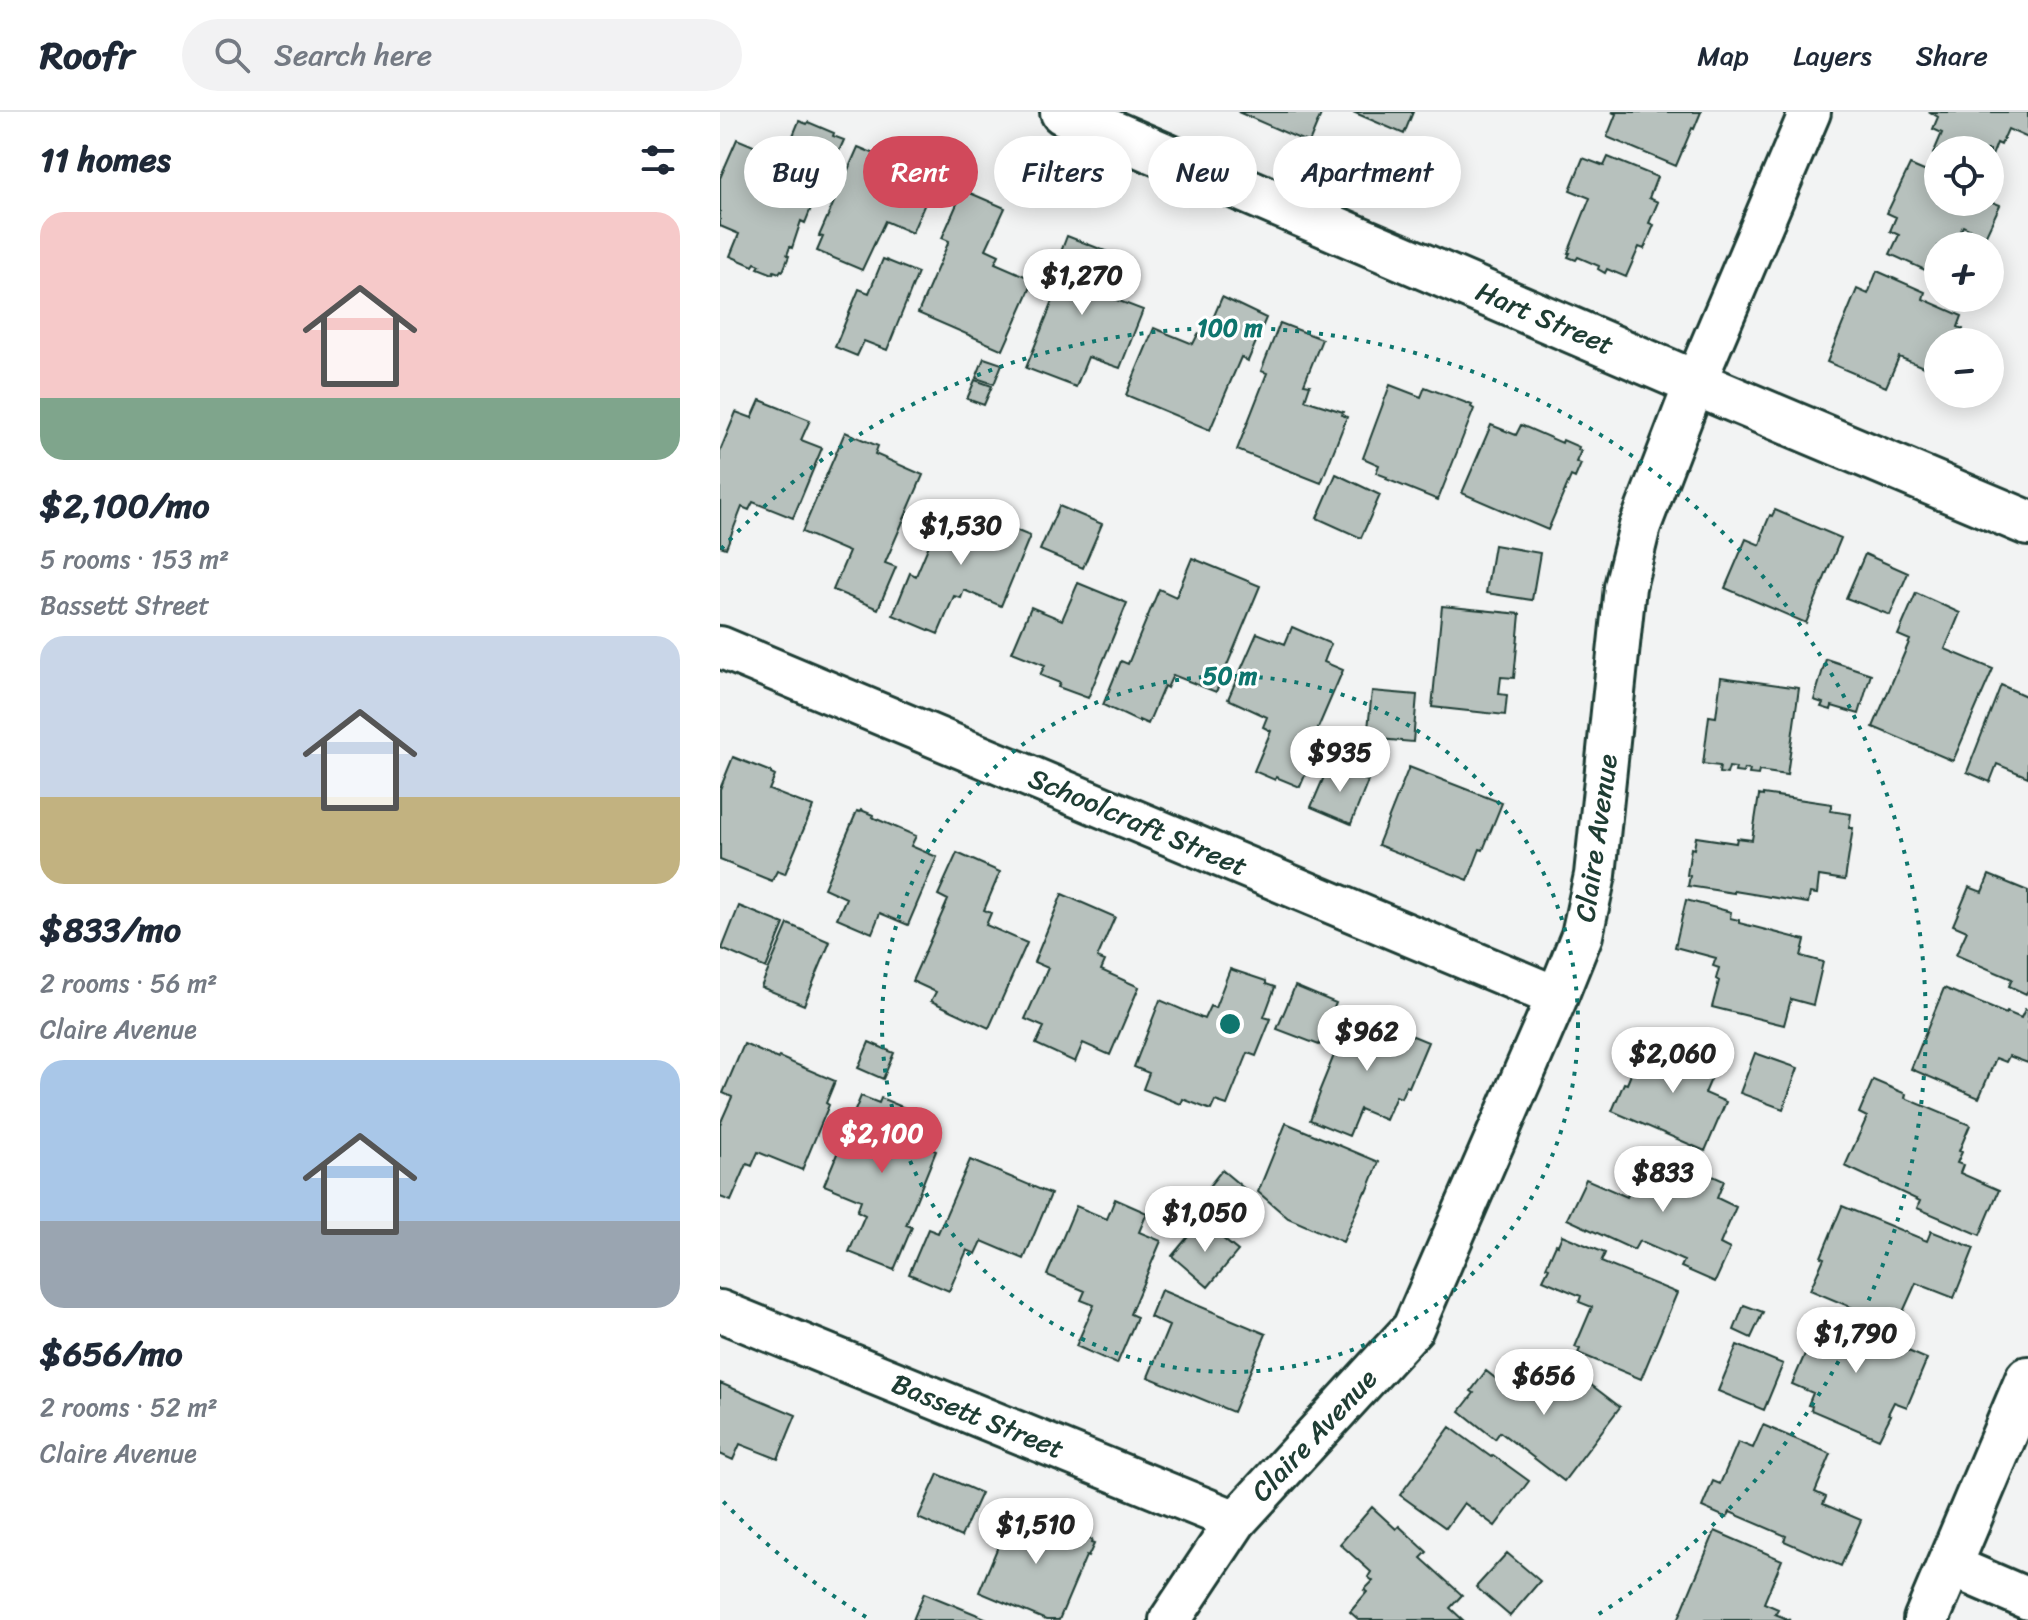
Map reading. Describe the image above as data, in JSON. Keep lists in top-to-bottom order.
{
  "streets": {
    "street": [
      "Hart Street",
      "Schoolcraft Street",
      "Claire Avenue",
      "Bassett Street"
    ]
  },
  "crossings": [
    ["Hart Street", "Claire Avenue"],
    ["Schoolcraft Street", "Claire Avenue"],
    ["Claire Avenue", "Bassett Street"]
  ],
  "page": {
    "header": "Roofr",
    "search": "Search here",
    "nav": ["Map", "Layers", "Share"],
    "heading": "11 homes",
    "map_buttons": ["+", "−"],
    "chip": [
      "Buy",
      "Rent",
      "Filters",
      "New",
      "Apartment"
    ],
    "list": [
      {
        "name": "$2,100/mo",
        "note": "5 rooms · 153 m² · Bassett Street"
      },
      {
        "name": "$833/mo",
        "note": "2 rooms · 56 m² · Claire Avenue"
      },
      {
        "name": "$656/mo",
        "note": "2 rooms · 52 m² · Claire Avenue"
      }
    ],
    "price": [
      "$1,270",
      "$1,530",
      "$935",
      "$962",
      "$2,060",
      "$2,100",
      "$833",
      "$1,050",
      "$1,790",
      "$656",
      "$1,510"
    ]
  },
  "rings": ["100 m", "50 m"]
}
